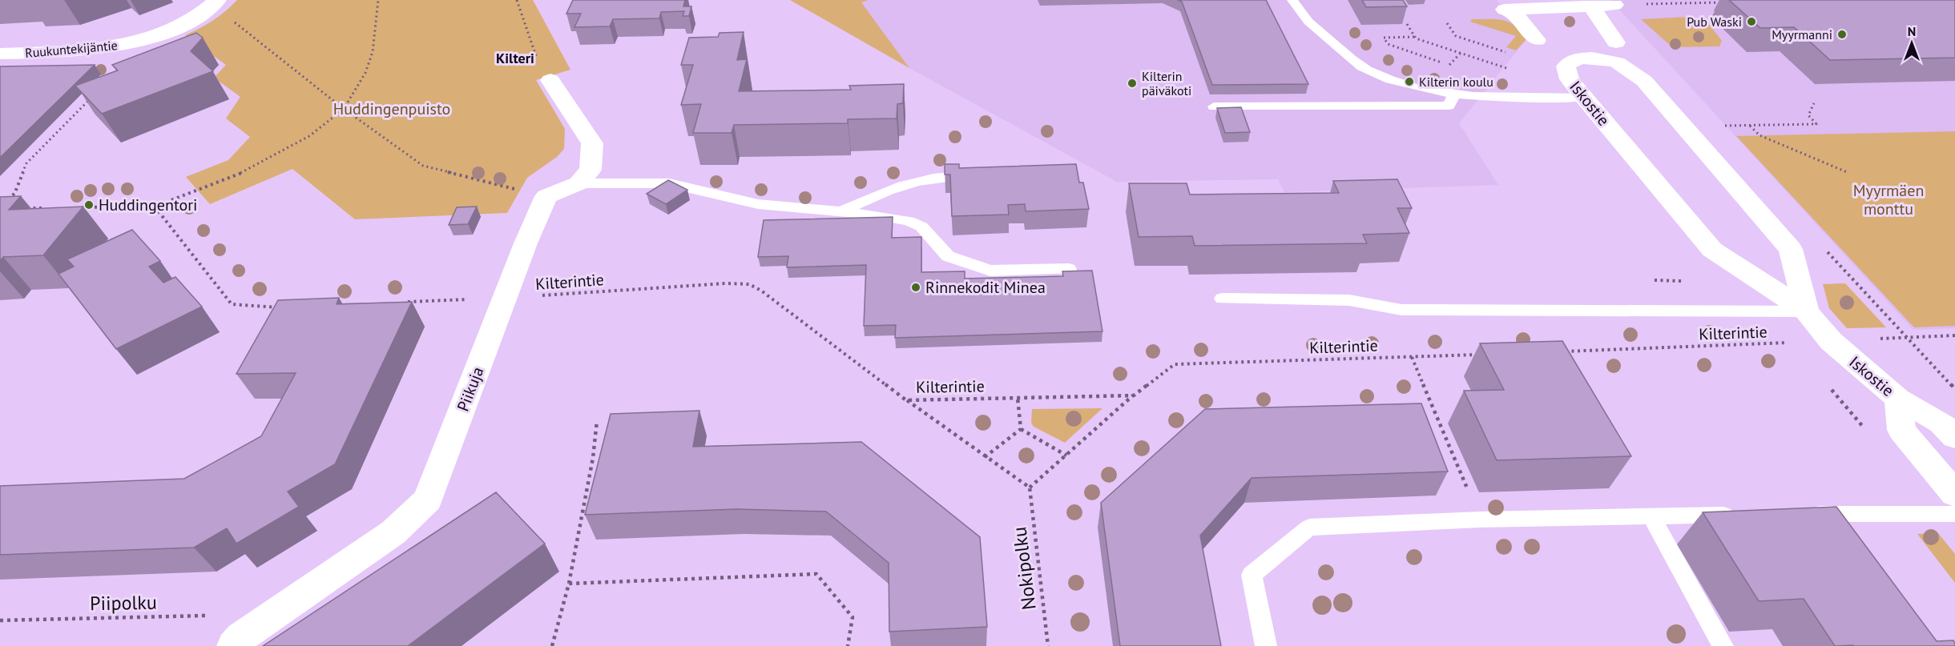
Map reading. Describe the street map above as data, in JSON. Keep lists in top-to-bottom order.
{
  "streets": {
    "street": ["Ruukuntekijäntie", "Iskostie", "Piikuja"],
    "path": ["Kilterintie", "Nokipolku", "Piipolku"]
  },
  "crossings": [
    ["Kilterintie", "Piikuja"],
    ["Piikuja", "Piipolku"]
  ],
  "districts": ["Kilteri"],
  "parks": ["Huddingenpuisto", "Myyrmäen monttu"],
  "places": [
    "Pub Waski",
    "Myyrmanni",
    "Kilterin koulu",
    "Kilterin päiväkoti",
    "Huddingentori",
    "Rinnekodit Minea"
  ],
  "north": "top"
}
